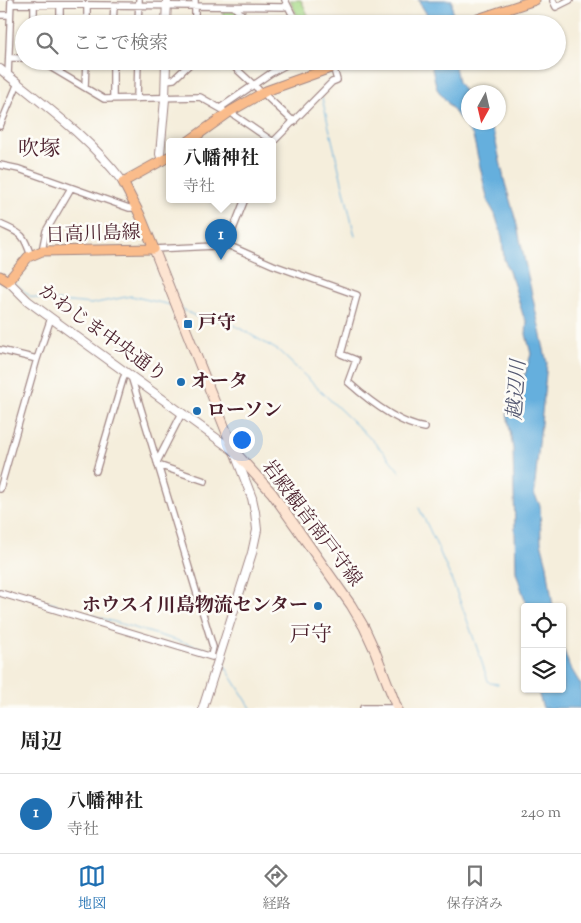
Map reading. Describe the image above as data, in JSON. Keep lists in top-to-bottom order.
{
  "streets": {
    "main road": ["日高川島線", "かわじま中央通り", "岩殿観音南戸守線"]
  },
  "crossings": [
    ["日高川島線", "かわじま中央通り"],
    ["日高川島線", "岩殿観音南戸守線"],
    ["かわじま中央通り", "岩殿観音南戸守線"]
  ],
  "districts": ["吹塚", "戸守"],
  "water": ["越辺川"],
  "places": {
    "transit": ["戸守"],
    "other": ["オータ", "ローソン", "ホウスイ川島物流センター"]
  },
  "north": "bottom",
  "page": {
    "search": "ここで検索",
    "popup": ["八幡神社", "寺社"],
    "pins": "1",
    "heading": "周辺",
    "list": [
      {
        "mark": "1",
        "name": "八幡神社",
        "note": "寺社",
        "value": "240 m"
      }
    ],
    "nav": ["地図", "経路", "保存済み"]
  }
}
